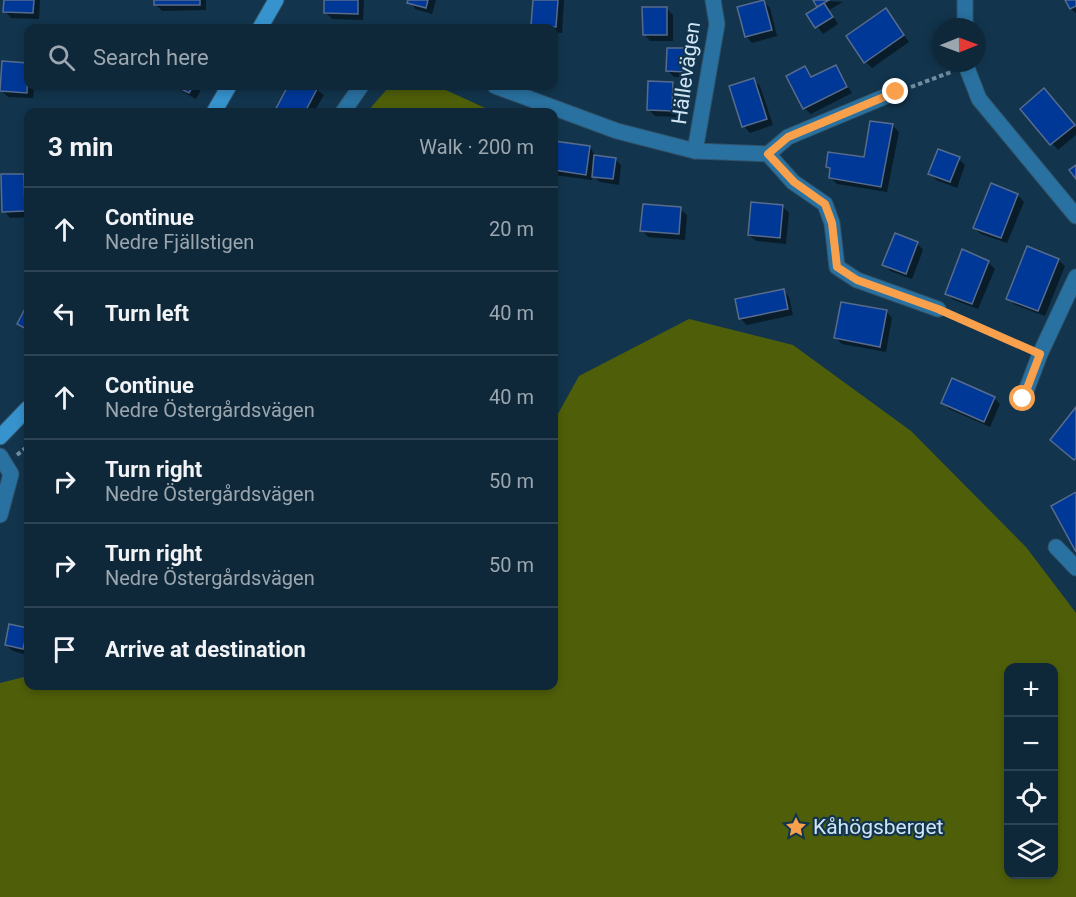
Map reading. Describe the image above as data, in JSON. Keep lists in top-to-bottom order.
{
  "streets": {
    "street": ["Hällevägen"]
  },
  "places": {
    "place": ["Kåhögsberget"]
  },
  "north": "right",
  "page": {
    "search": "Search here",
    "heading": ["3 min", "Walk · 200 m"],
    "list": [
      ["Continue", "Nedre Fjällstigen", "20 m"],
      ["Turn left", "40 m"],
      ["Continue", "Nedre Östergårdsvägen", "40 m"],
      ["Turn right", "Nedre Östergårdsvägen", "50 m"],
      ["Turn right", "Nedre Östergårdsvägen", "50 m"],
      "Arrive at destination"
    ],
    "map_buttons": ["+", "−"]
  }
}
